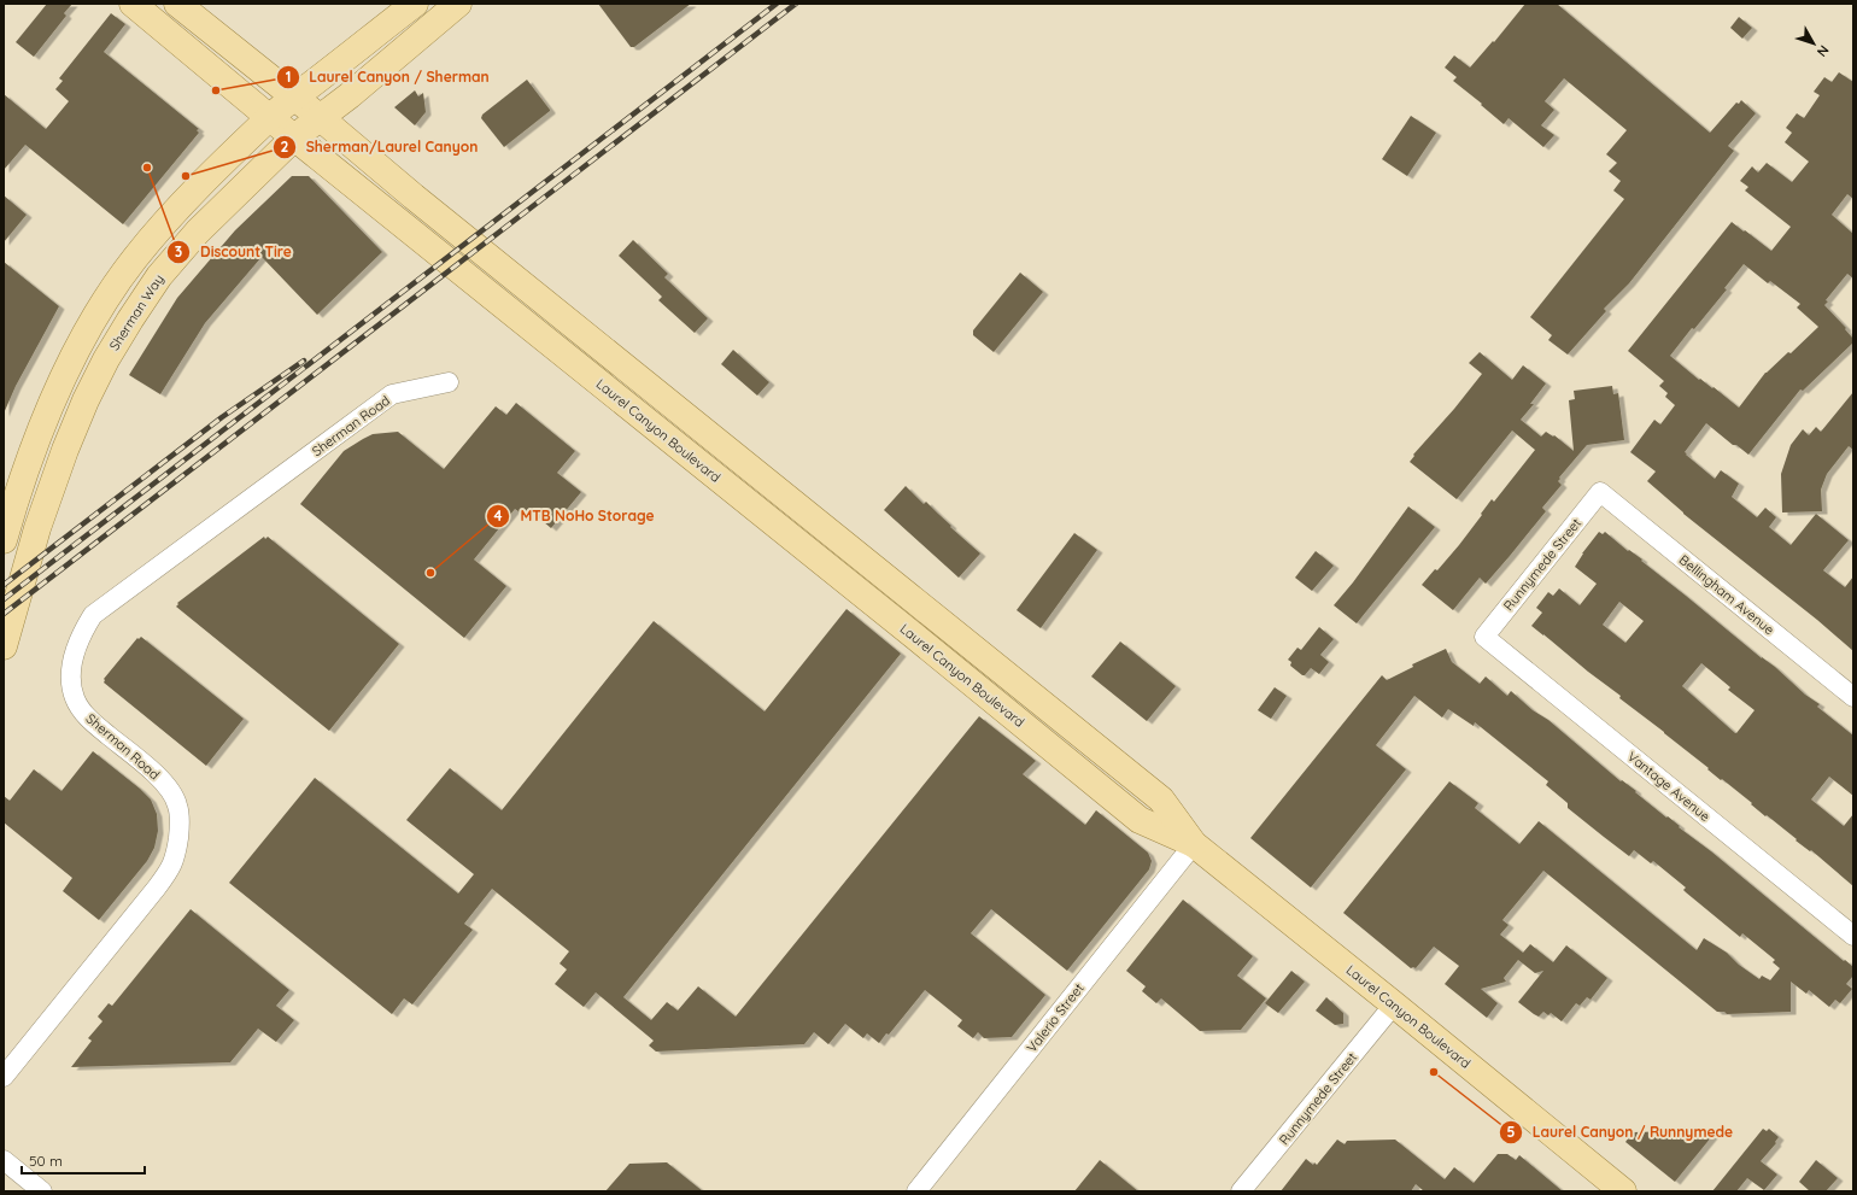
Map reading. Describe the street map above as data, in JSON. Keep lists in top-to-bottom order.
{
  "streets": {
    "main road": ["Sherman Way", "Laurel Canyon Boulevard"],
    "street": [
      "Sherman Road",
      "Runnymede Street",
      "Bellingham Avenue",
      "Vantage Avenue",
      "Valerio Street"
    ]
  },
  "crossings": [
    ["Sherman Way", "Laurel Canyon Boulevard"],
    ["Laurel Canyon Boulevard", "Runnymede Street"],
    ["Laurel Canyon Boulevard", "Valerio Street"],
    ["Runnymede Street", "Bellingham Avenue"],
    ["Runnymede Street", "Vantage Avenue"]
  ],
  "places": [
    "Laurel Canyon / Sherman",
    "Discount Tire",
    "Sherman/Laurel Canyon",
    "MTB NoHo Storage",
    "Laurel Canyon / Runnymede"
  ],
  "scale_bar": "50 m",
  "north": "bottom right"
}
